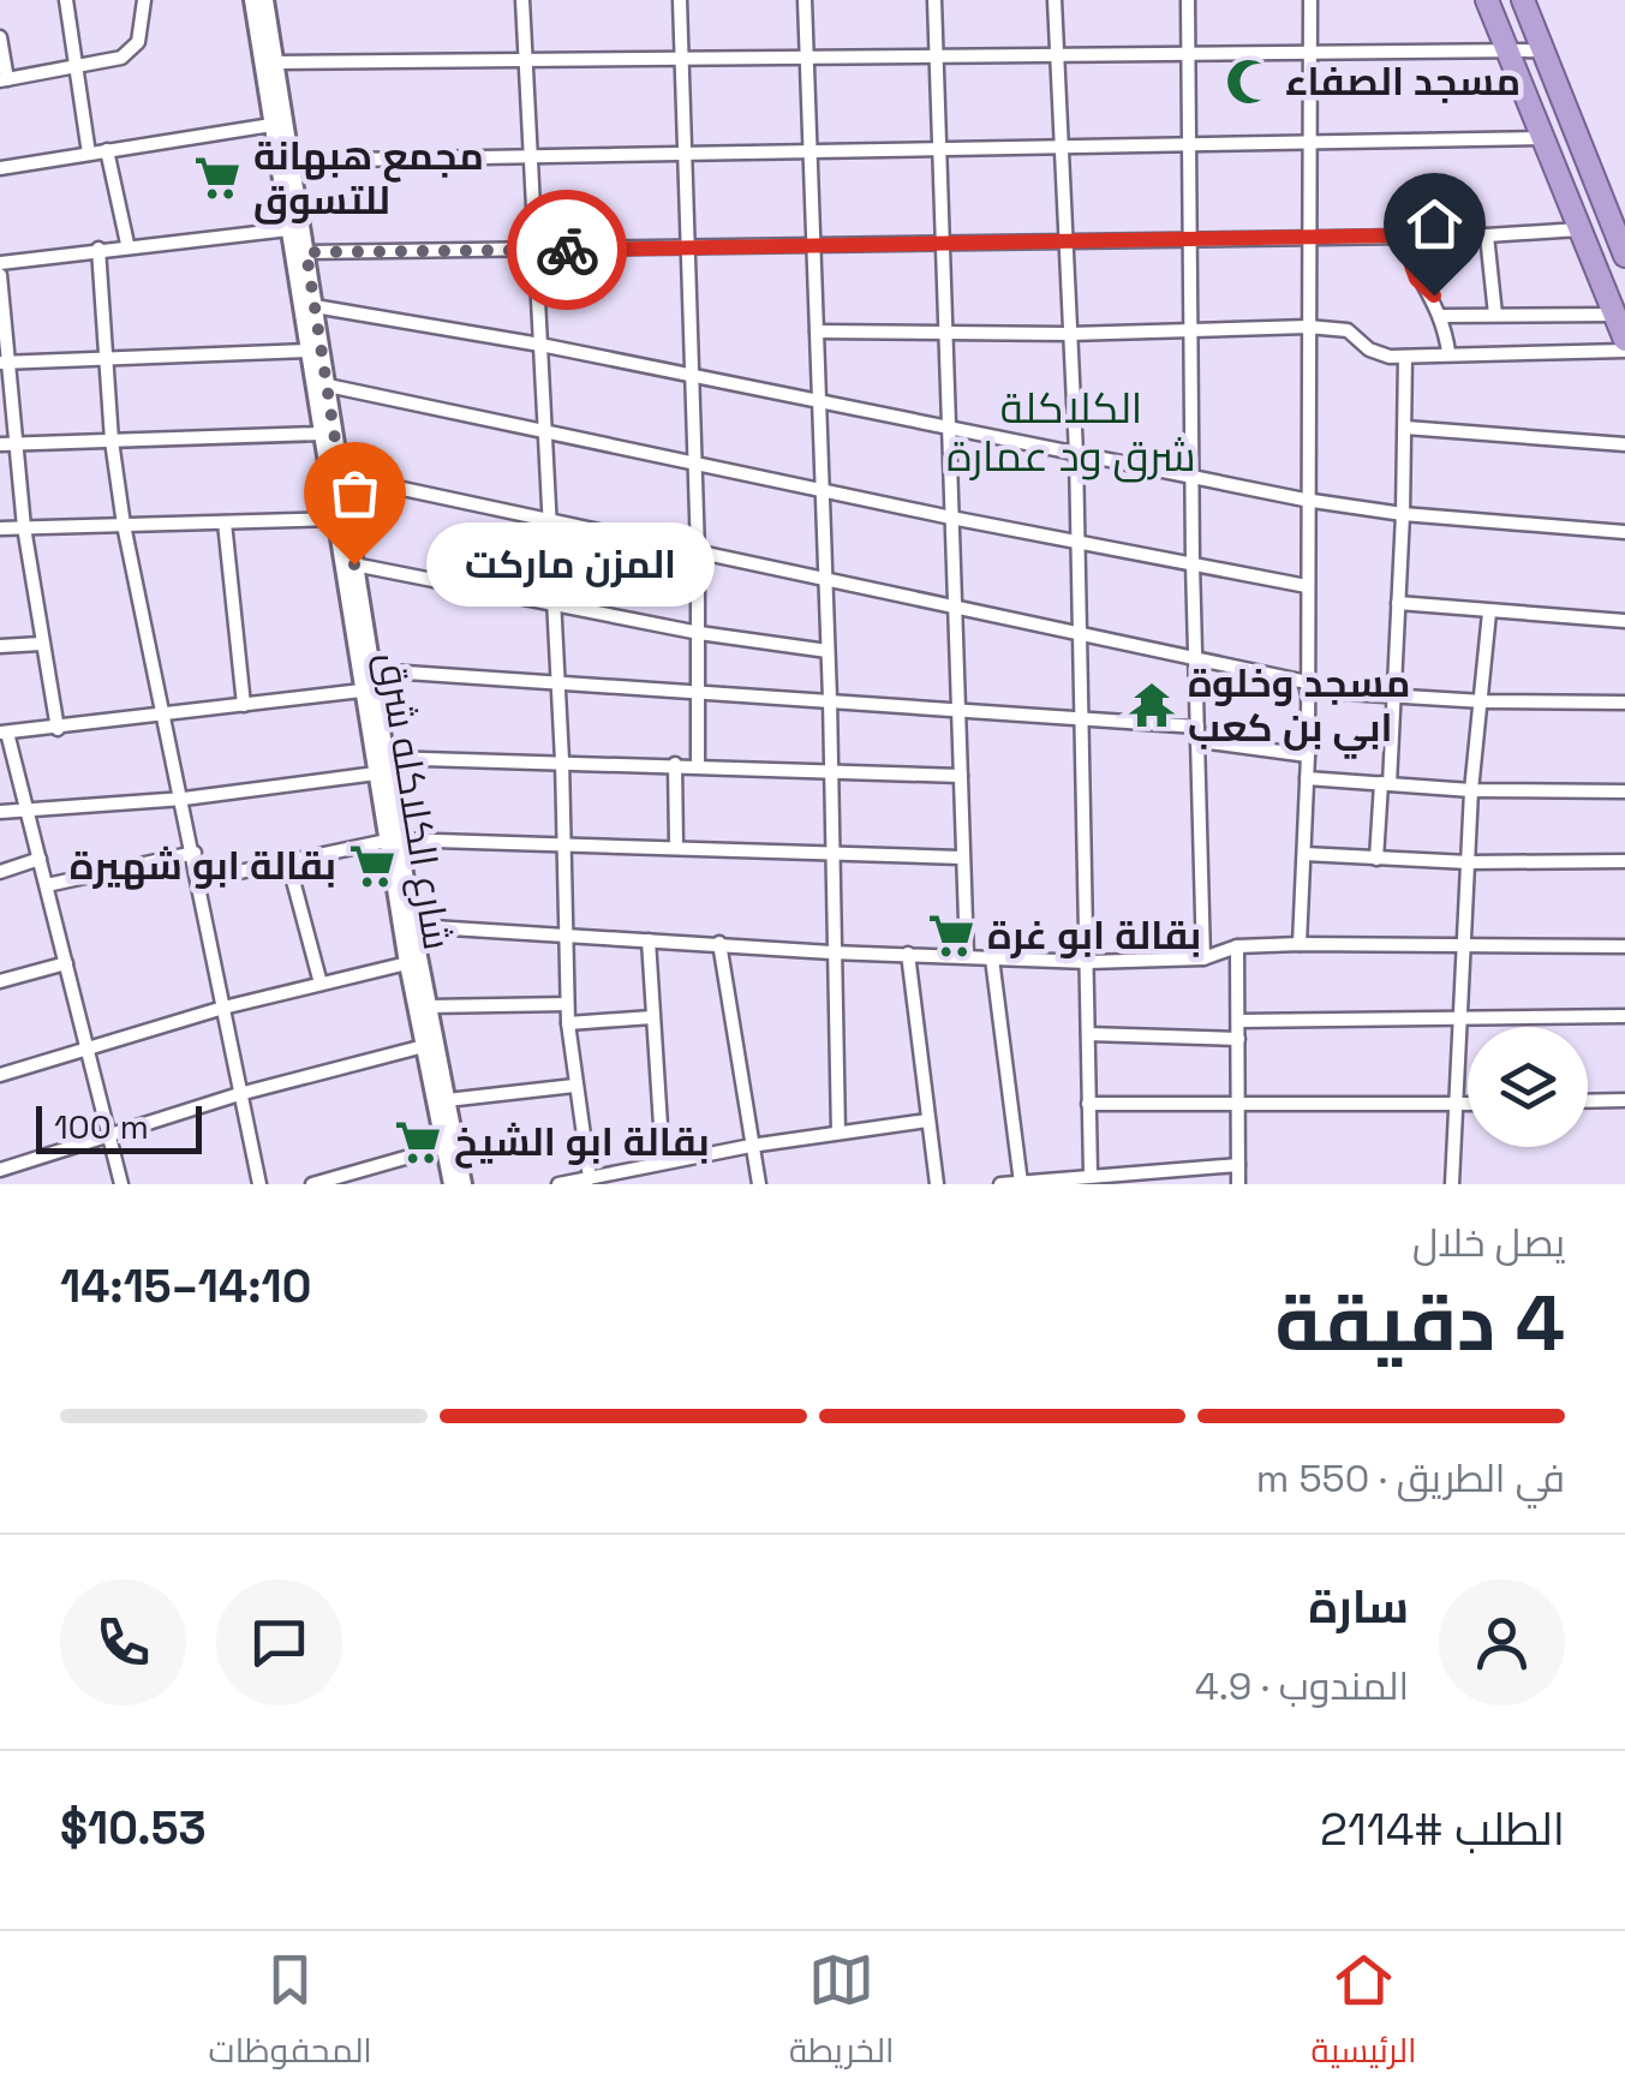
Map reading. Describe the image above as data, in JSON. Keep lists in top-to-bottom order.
{
  "streets": {
    "street": ["شارع الكلاكله شرق"]
  },
  "districts": ["الكلاكلة شرق ود عمارة"],
  "places": {
    "mosque": ["مسجد الصفاء"],
    "supermarket": [
      "مجمع هبهانة للتسوق",
      "بقالة ابو شهيرة",
      "بقالة ابو غرة",
      "بقالة ابو الشيخ"
    ],
    "other": ["المزن ماركت"],
    "temple": ["مسجد وخلوة ابي بن كعب"]
  },
  "scale_bar": "100 m",
  "page": {
    "bubble": "المزن ماركت",
    "scale": "100 m",
    "heading": ["4 دقيقة", "يصل خلال", "14:10–14:15"],
    "panel": [
      "سارة",
      "المندوب · 4.9",
      "الطلب #2114",
      "$10.53"
    ],
    "bar": "في الطريق · 550 m",
    "tabs": ["الرئيسية", "الخريطة", "المحفوظات"]
  }
}
